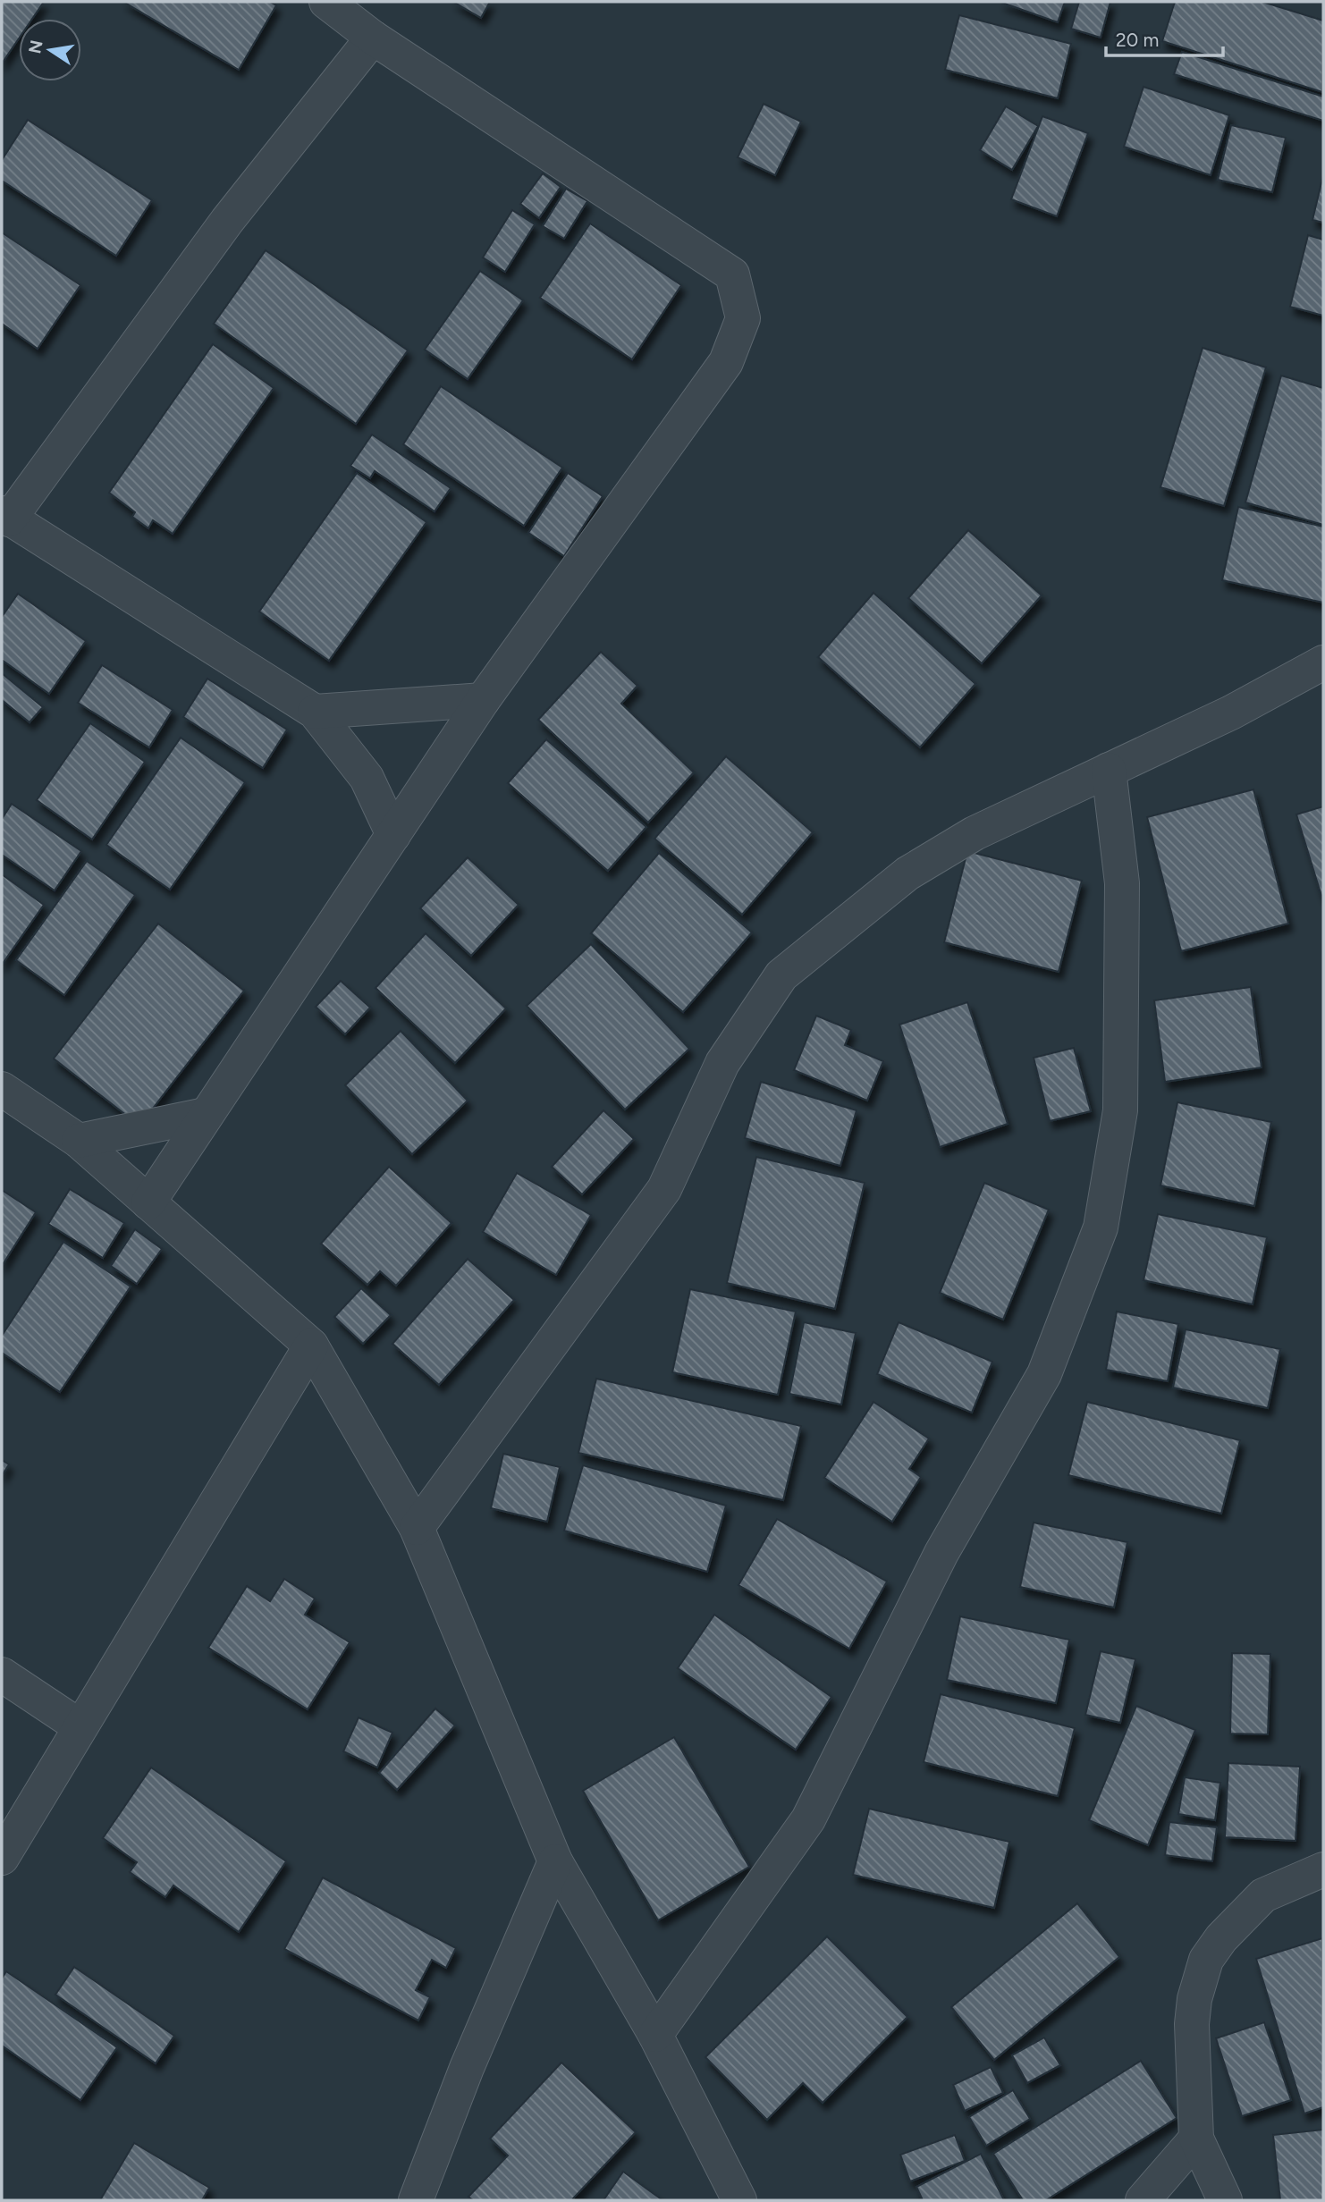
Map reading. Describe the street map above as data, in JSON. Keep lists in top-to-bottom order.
{
  "scale_bar": "20 m",
  "north": "left"
}
